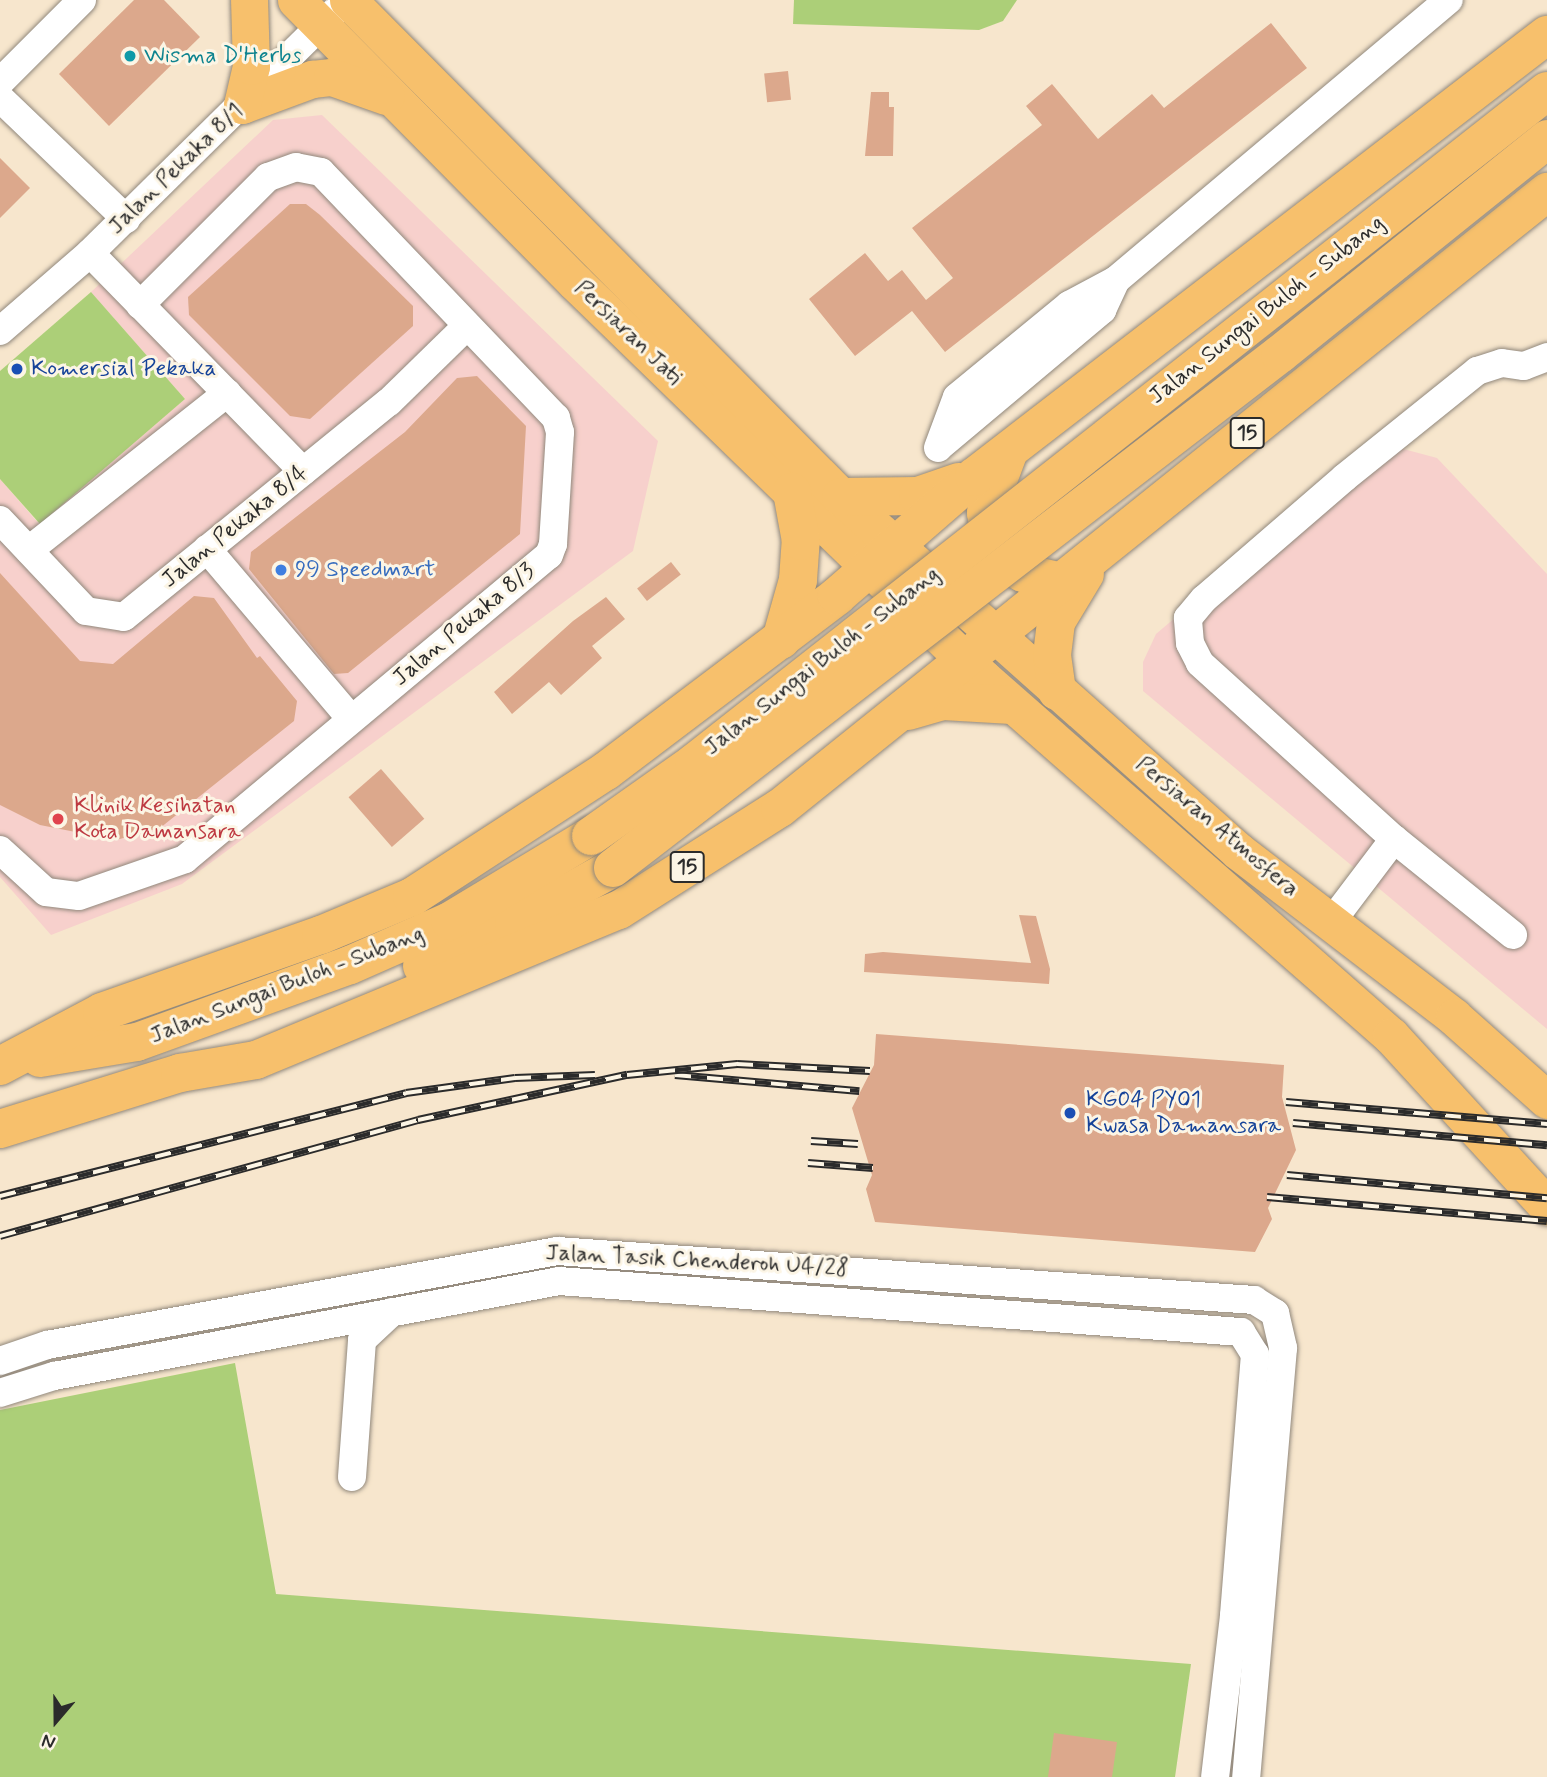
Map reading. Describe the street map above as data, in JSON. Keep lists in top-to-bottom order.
{
  "streets": {
    "highway": ["Jalan Sungai Buloh - Subang", "15"],
    "main road": ["Persiaran Jati", "Persiaran Atmosfera"],
    "street": [
      "Jalan Pekaka 8/1",
      "Jalan Pekaka 8/4",
      "Jalan Pekaka 8/3",
      "Jalan Tasik Chenderoh U4/28"
    ]
  },
  "crossings": [
    ["Jalan Pekaka 8/1", "Persiaran Jati"],
    ["Jalan Sungai Buloh - Subang", "Persiaran Jati"],
    ["Jalan Sungai Buloh - Subang", "Persiaran Atmosfera"],
    ["Persiaran Jati", "Persiaran Atmosfera"],
    ["Jalan Pekaka 8/4", "Jalan Pekaka 8/3"]
  ],
  "places": [
    "Wisma D'Herbs",
    "Komersial Pekaka",
    "99 Speedmart",
    "Klinik Kesihatan Kota Damansara",
    "KG04 PY01 Kwasa Damansara"
  ],
  "north": "bottom"
}
